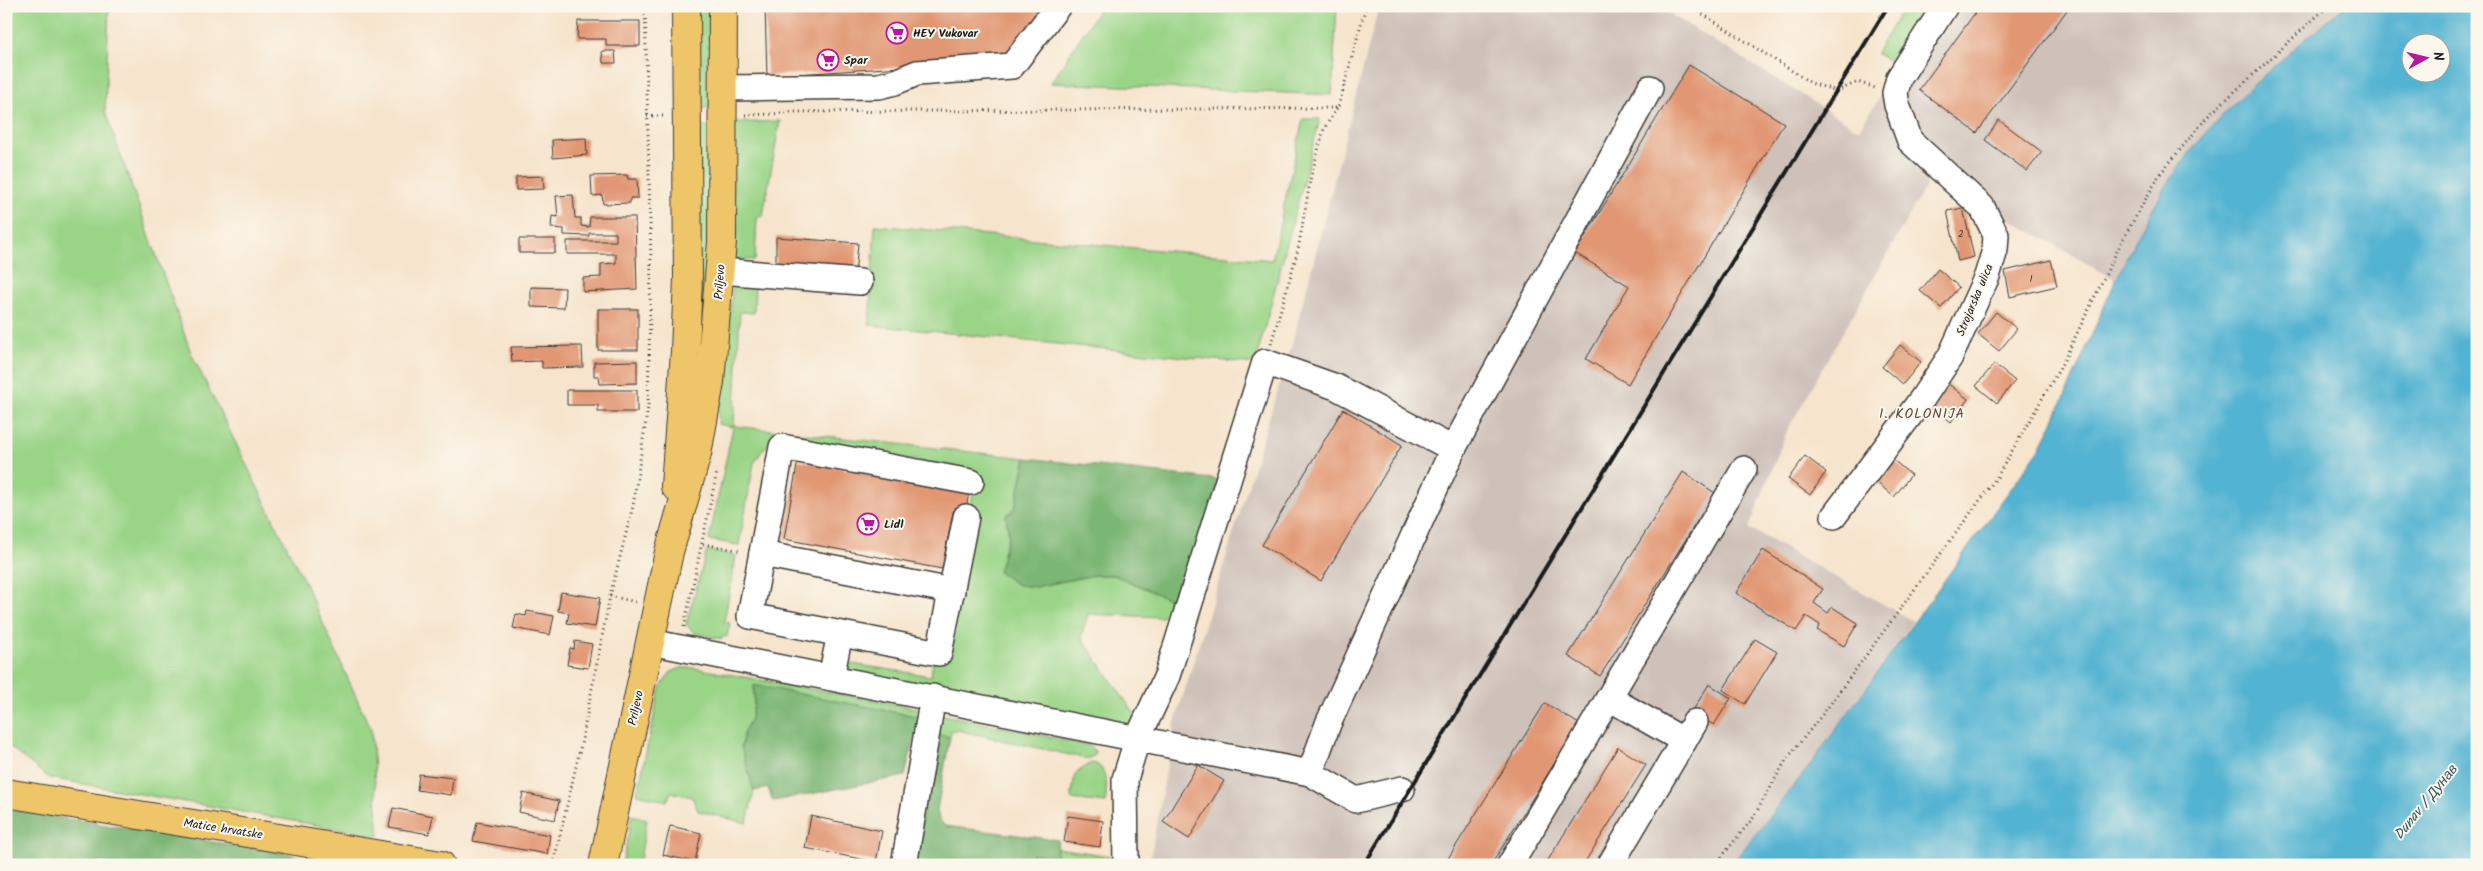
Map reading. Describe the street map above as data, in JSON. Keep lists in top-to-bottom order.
{
  "streets": {
    "main road": ["Priljevo", "Matice hrvatske"],
    "street": ["Strojarska ulica"]
  },
  "districts": ["I. KOLONIJA"],
  "water": ["Dunav / Дунав"],
  "places": {
    "supermarket": ["HEY Vukovar", "Spar", "Lidl"]
  },
  "house_numbers": ["2", "1"],
  "north": "right"
}
